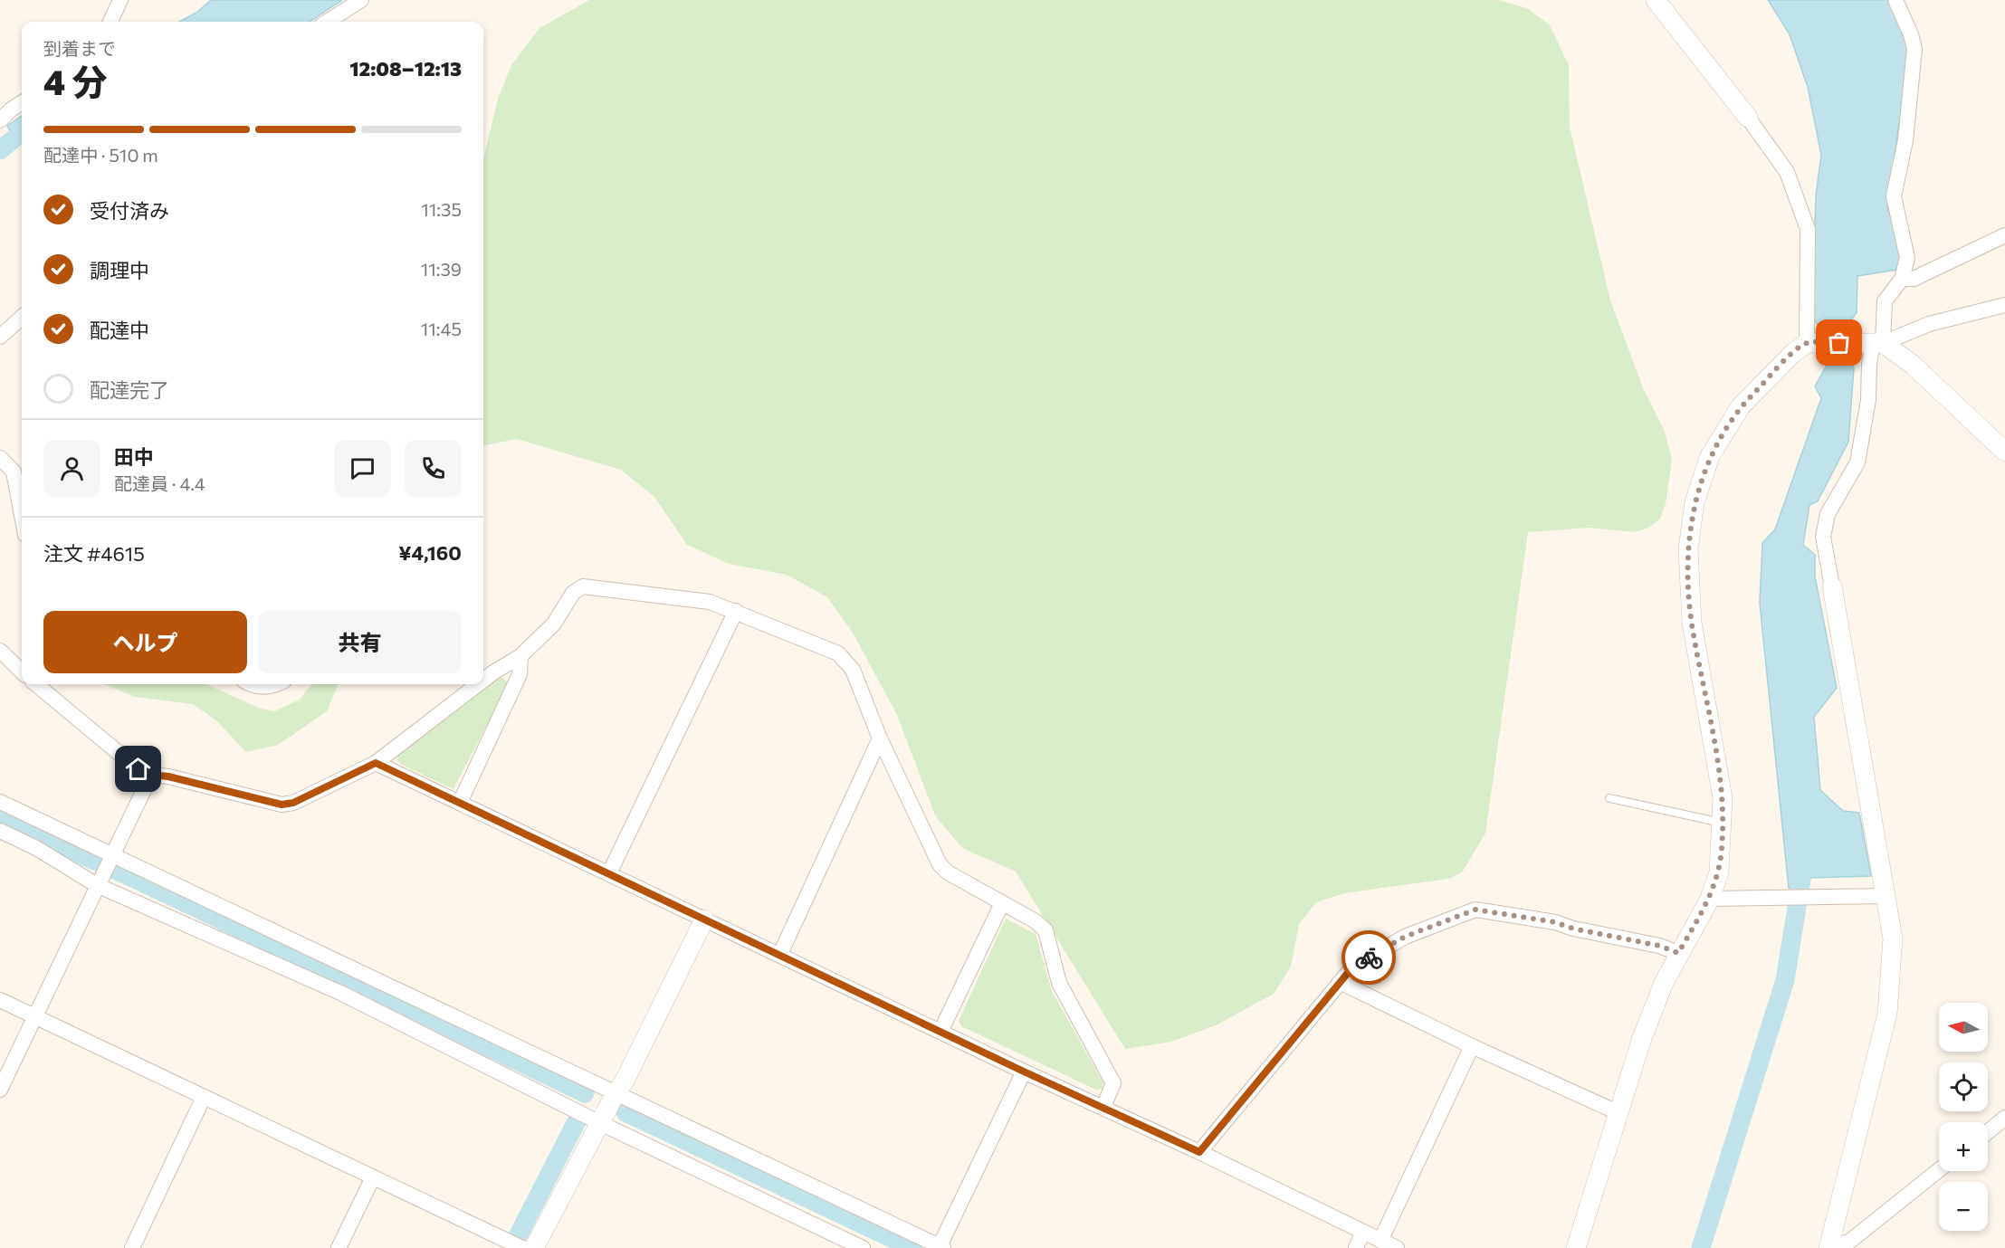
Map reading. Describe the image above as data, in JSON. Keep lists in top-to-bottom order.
{
  "north": "left",
  "page": {
    "heading": ["4 分", "到着まで", "12:08–12:13"],
    "panel": [
      "田中",
      "配達員 · 4.4",
      "注文 #4615",
      "¥4,160"
    ],
    "bar": "配達中 · 510 m",
    "list": [
      ["受付済み", "11:35"],
      ["調理中", "11:39"],
      ["配達中", "11:45"],
      "配達完了"
    ],
    "buttons": ["ヘルプ", "共有"],
    "map_buttons": ["+", "−"]
  }
}
